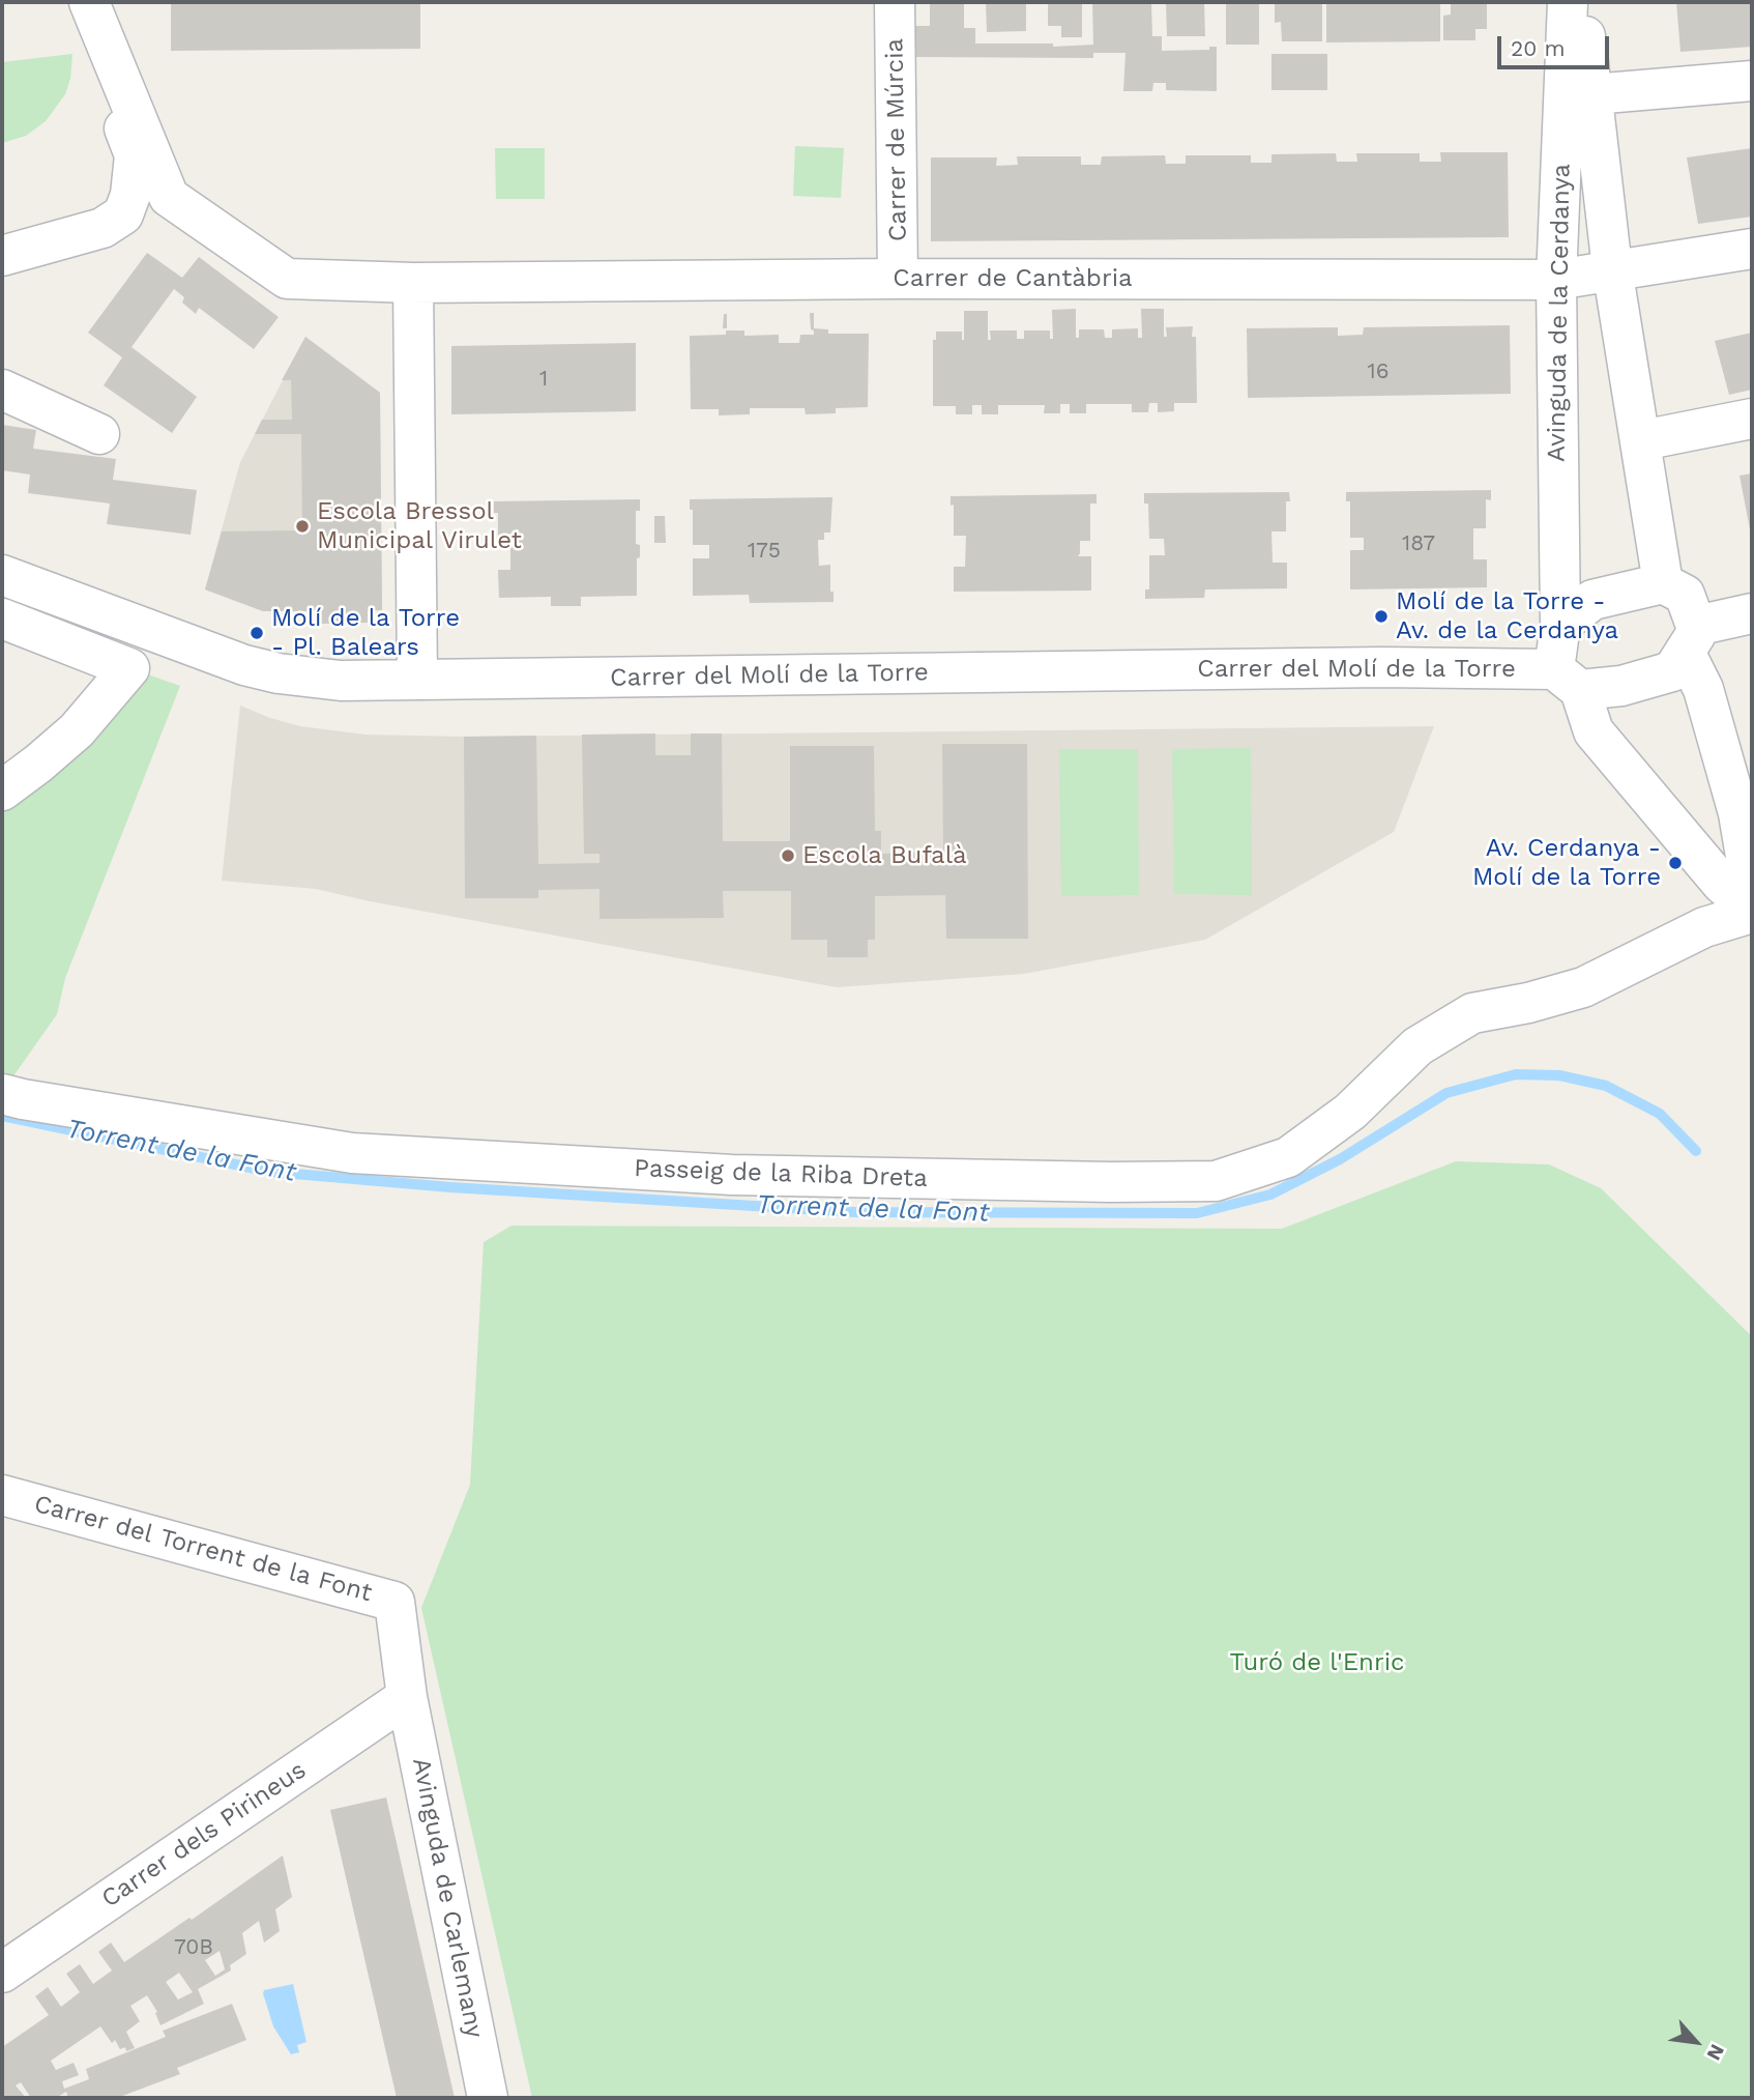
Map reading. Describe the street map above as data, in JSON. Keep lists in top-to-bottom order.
{
  "streets": {
    "street": [
      "Carrer de Múrcia",
      "Carrer de Cantàbria",
      "Avinguda de la Cerdanya",
      "Carrer del Molí de la Torre",
      "Passeig de la Riba Dreta",
      "Carrer del Torrent de la Font",
      "Carrer dels Pirineus",
      "Avinguda de Carlemany"
    ]
  },
  "crossings": [
    ["Carrer de Múrcia", "Carrer de Cantàbria"],
    ["Carrer de Cantàbria", "Avinguda de la Cerdanya"],
    ["Avinguda de la Cerdanya", "Carrer del Molí de la Torre"],
    ["Carrer del Torrent de la Font", "Carrer dels Pirineus"],
    ["Carrer del Torrent de la Font", "Avinguda de Carlemany"],
    ["Carrer dels Pirineus", "Avinguda de Carlemany"]
  ],
  "water": ["Torrent de la Font"],
  "parks": ["Turó de l'Enric"],
  "places": [
    "Escola Bressol Municipal Virulet",
    "Molí de la Torre - Av. de la Cerdanya",
    "Molí de la Torre - Pl. Balears",
    "Escola Bufalà",
    "Av. Cerdanya - Molí de la Torre"
  ],
  "house_numbers": [
    "16",
    "1",
    "187",
    "175",
    "70B"
  ],
  "scale_bar": "20 m",
  "north": "bottom right"
}
